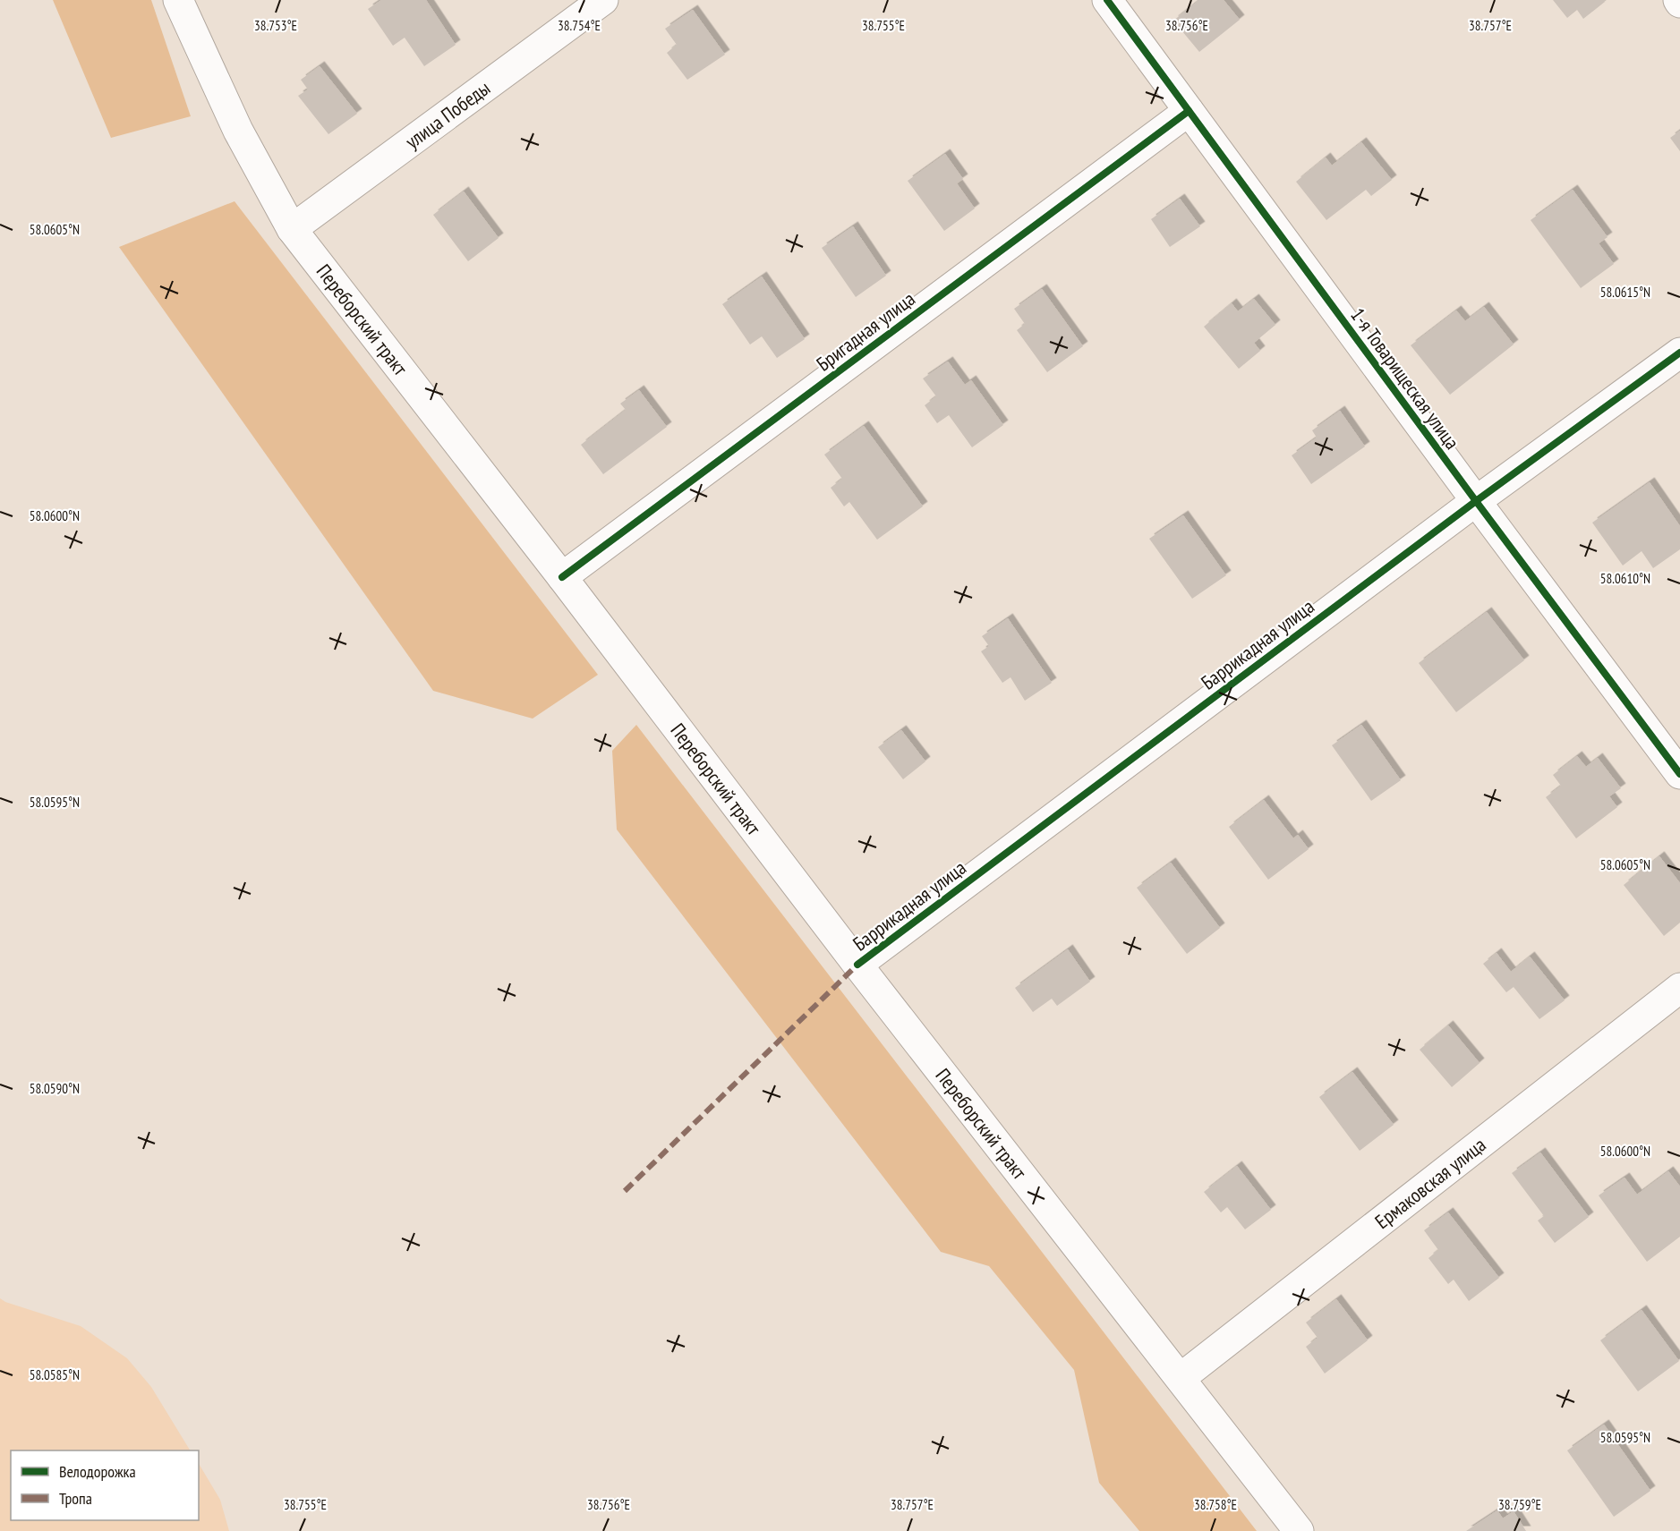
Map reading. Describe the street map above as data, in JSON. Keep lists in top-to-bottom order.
{
  "streets": {
    "street": [
      "улица Победы",
      "Переборский тракт",
      "Бригадная улица",
      "1-я Товарищеская улица",
      "Баррикадная улица",
      "Ермаковская улица"
    ]
  },
  "crossings": [
    ["улица Победы", "Переборский тракт"],
    ["Переборский тракт", "Бригадная улица"],
    ["Переборский тракт", "Баррикадная улица"],
    ["Переборский тракт", "Ермаковская улица"],
    ["Бригадная улица", "1-я Товарищеская улица"],
    ["1-я Товарищеская улица", "Баррикадная улица"]
  ],
  "legend": ["Велодорожка", "Тропа"],
  "coordinates": [
    "38.757°E",
    "38.753°E",
    "38.754°E",
    "38.755°E",
    "38.756°E",
    "58.0605°N",
    "58.0615°N",
    "58.0600°N",
    "58.0610°N",
    "58.0595°N",
    "58.0590°N",
    "58.0585°N",
    "38.758°E",
    "38.759°E"
  ]
}
